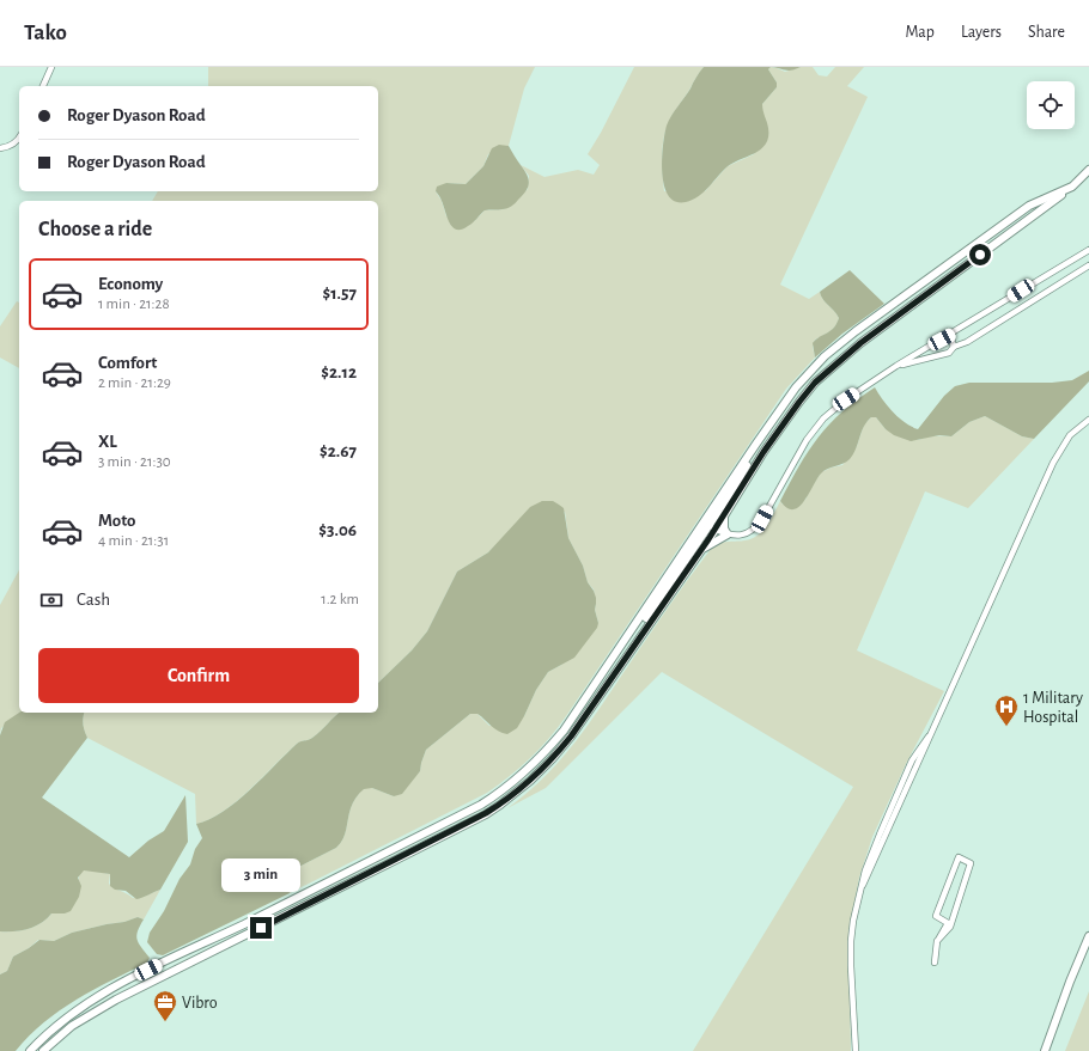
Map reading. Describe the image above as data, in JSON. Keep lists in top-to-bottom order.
{
  "places": {
    "hospital": ["1 Military Hospital"],
    "office": ["Vibro"]
  },
  "page": {
    "header": "Tako",
    "nav": ["Map", "Layers", "Share"],
    "banner": ["Roger Dyason Road", "Roger Dyason Road"],
    "heading": "Choose a ride",
    "list": [
      {
        "name": "Economy",
        "note": "1 min · 21:28",
        "value": "$1.57"
      },
      {
        "name": "Comfort",
        "note": "2 min · 21:29",
        "value": "$2.12"
      },
      {
        "name": "XL",
        "note": "3 min · 21:30",
        "value": "$2.67"
      },
      {
        "name": "Moto",
        "note": "4 min · 21:31",
        "value": "$3.06"
      }
    ],
    "pay": ["Cash", "1.2 km"],
    "buttons": "Confirm",
    "bubble": "3 min"
  }
}
